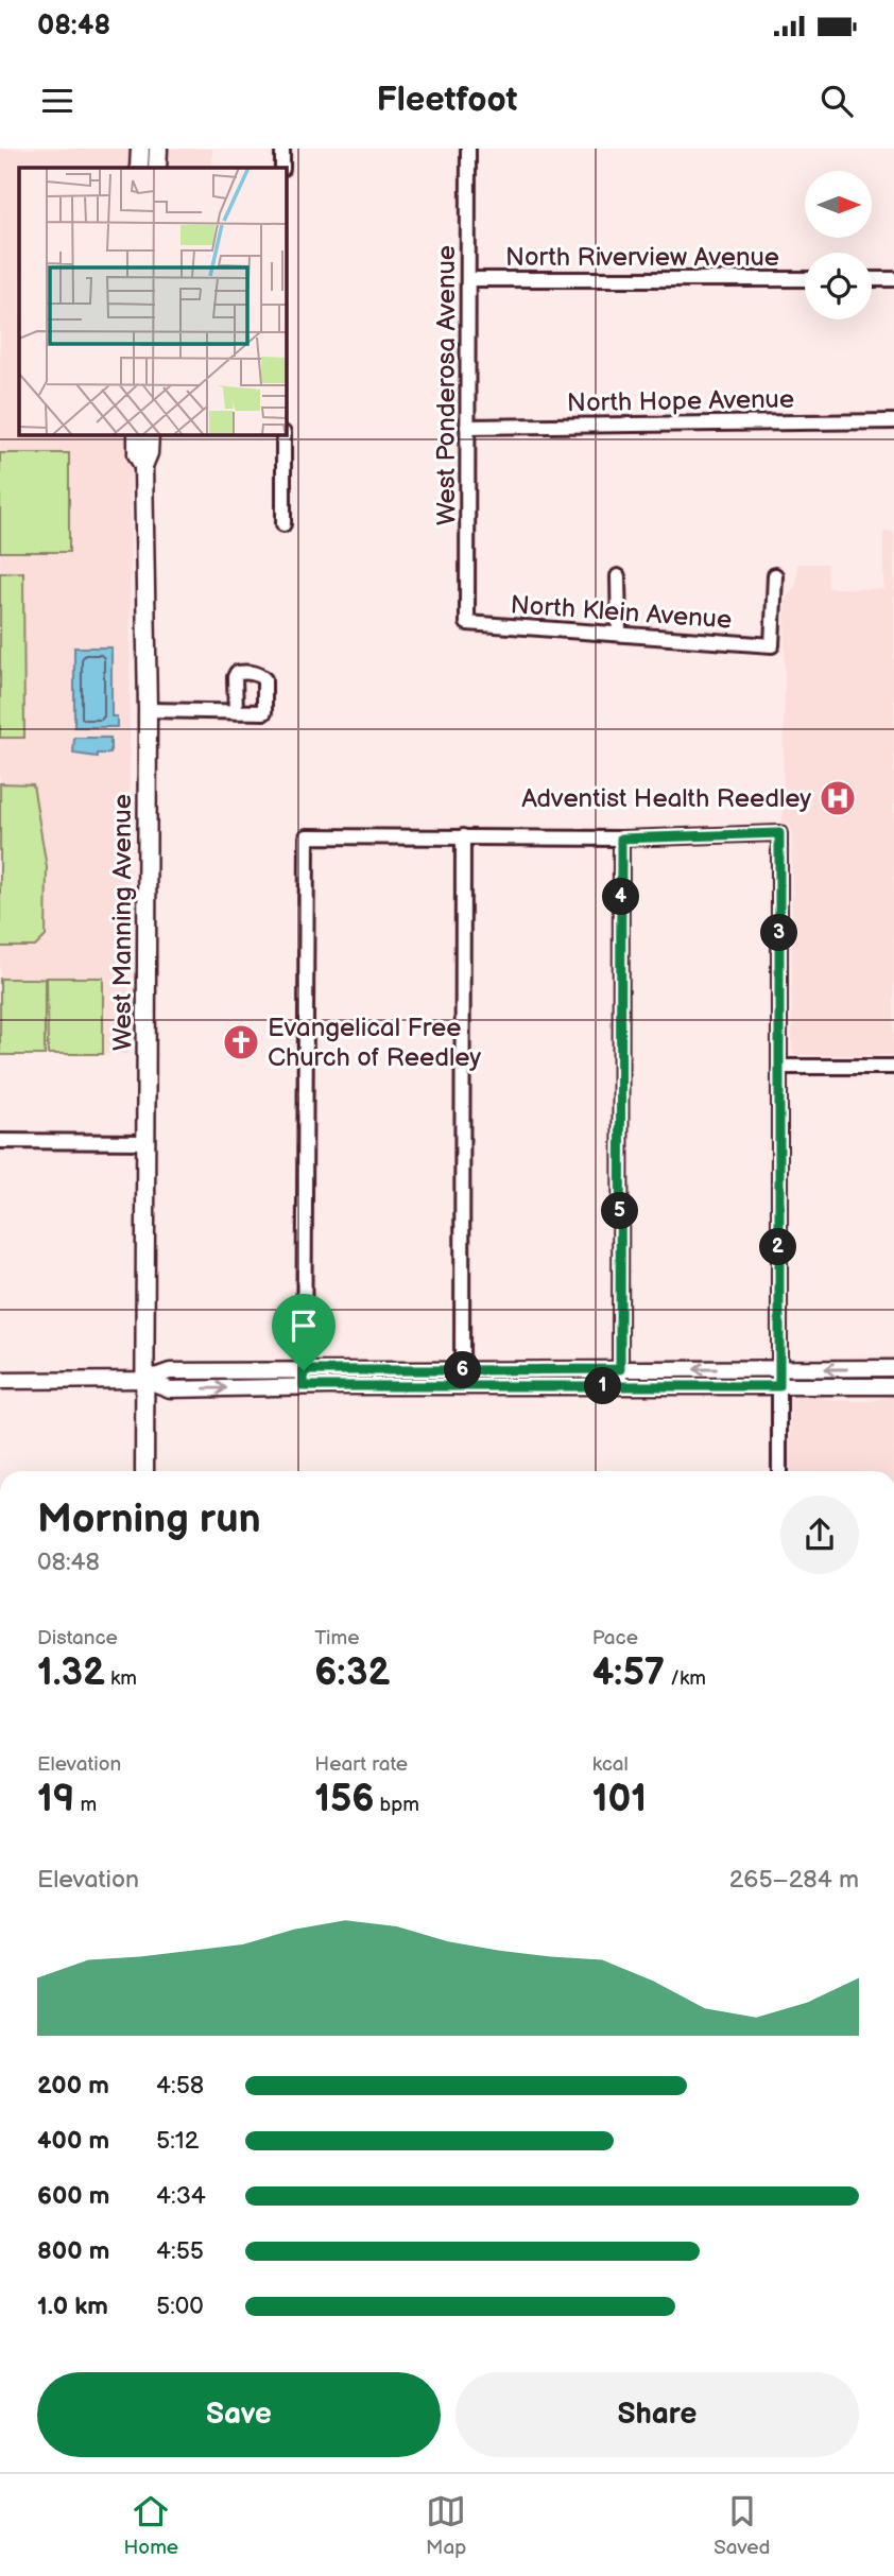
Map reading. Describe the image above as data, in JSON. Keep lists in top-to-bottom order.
{
  "streets": {
    "main road": ["West Manning Avenue"],
    "street": [
      "North Riverview Avenue",
      "West Ponderosa Avenue",
      "North Hope Avenue",
      "North Klein Avenue"
    ]
  },
  "crossings": [
    ["North Riverview Avenue", "West Ponderosa Avenue"],
    ["West Ponderosa Avenue", "North Hope Avenue"],
    ["West Ponderosa Avenue", "North Klein Avenue"]
  ],
  "places": {
    "hospital": ["Adventist Health Reedley"],
    "church": ["Evangelical Free Church of Reedley"]
  },
  "north": "right",
  "page": {
    "status": "08:48",
    "header": "Fleetfoot",
    "pins": [
      "4",
      "3",
      "5",
      "2",
      "6",
      "1"
    ],
    "heading": ["Morning run", "08:48"],
    "stats": [
      ["Distance", "1.32 km"],
      ["Time", "6:32"],
      ["Pace", "4:57 /km"],
      ["Elevation", "19 m"],
      ["Heart rate", "156 bpm"],
      ["kcal", "101"]
    ],
    "chart": ["Elevation", "265–284 m"],
    "list": [
      {
        "name": "200 m",
        "note": "4:58"
      },
      {
        "name": "400 m",
        "note": "5:12"
      },
      {
        "name": "600 m",
        "note": "4:34"
      },
      {
        "name": "800 m",
        "note": "4:55"
      },
      {
        "name": "1.0 km",
        "note": "5:00"
      }
    ],
    "buttons": ["Save", "Share"],
    "tabs": ["Home", "Map", "Saved"]
  }
}
